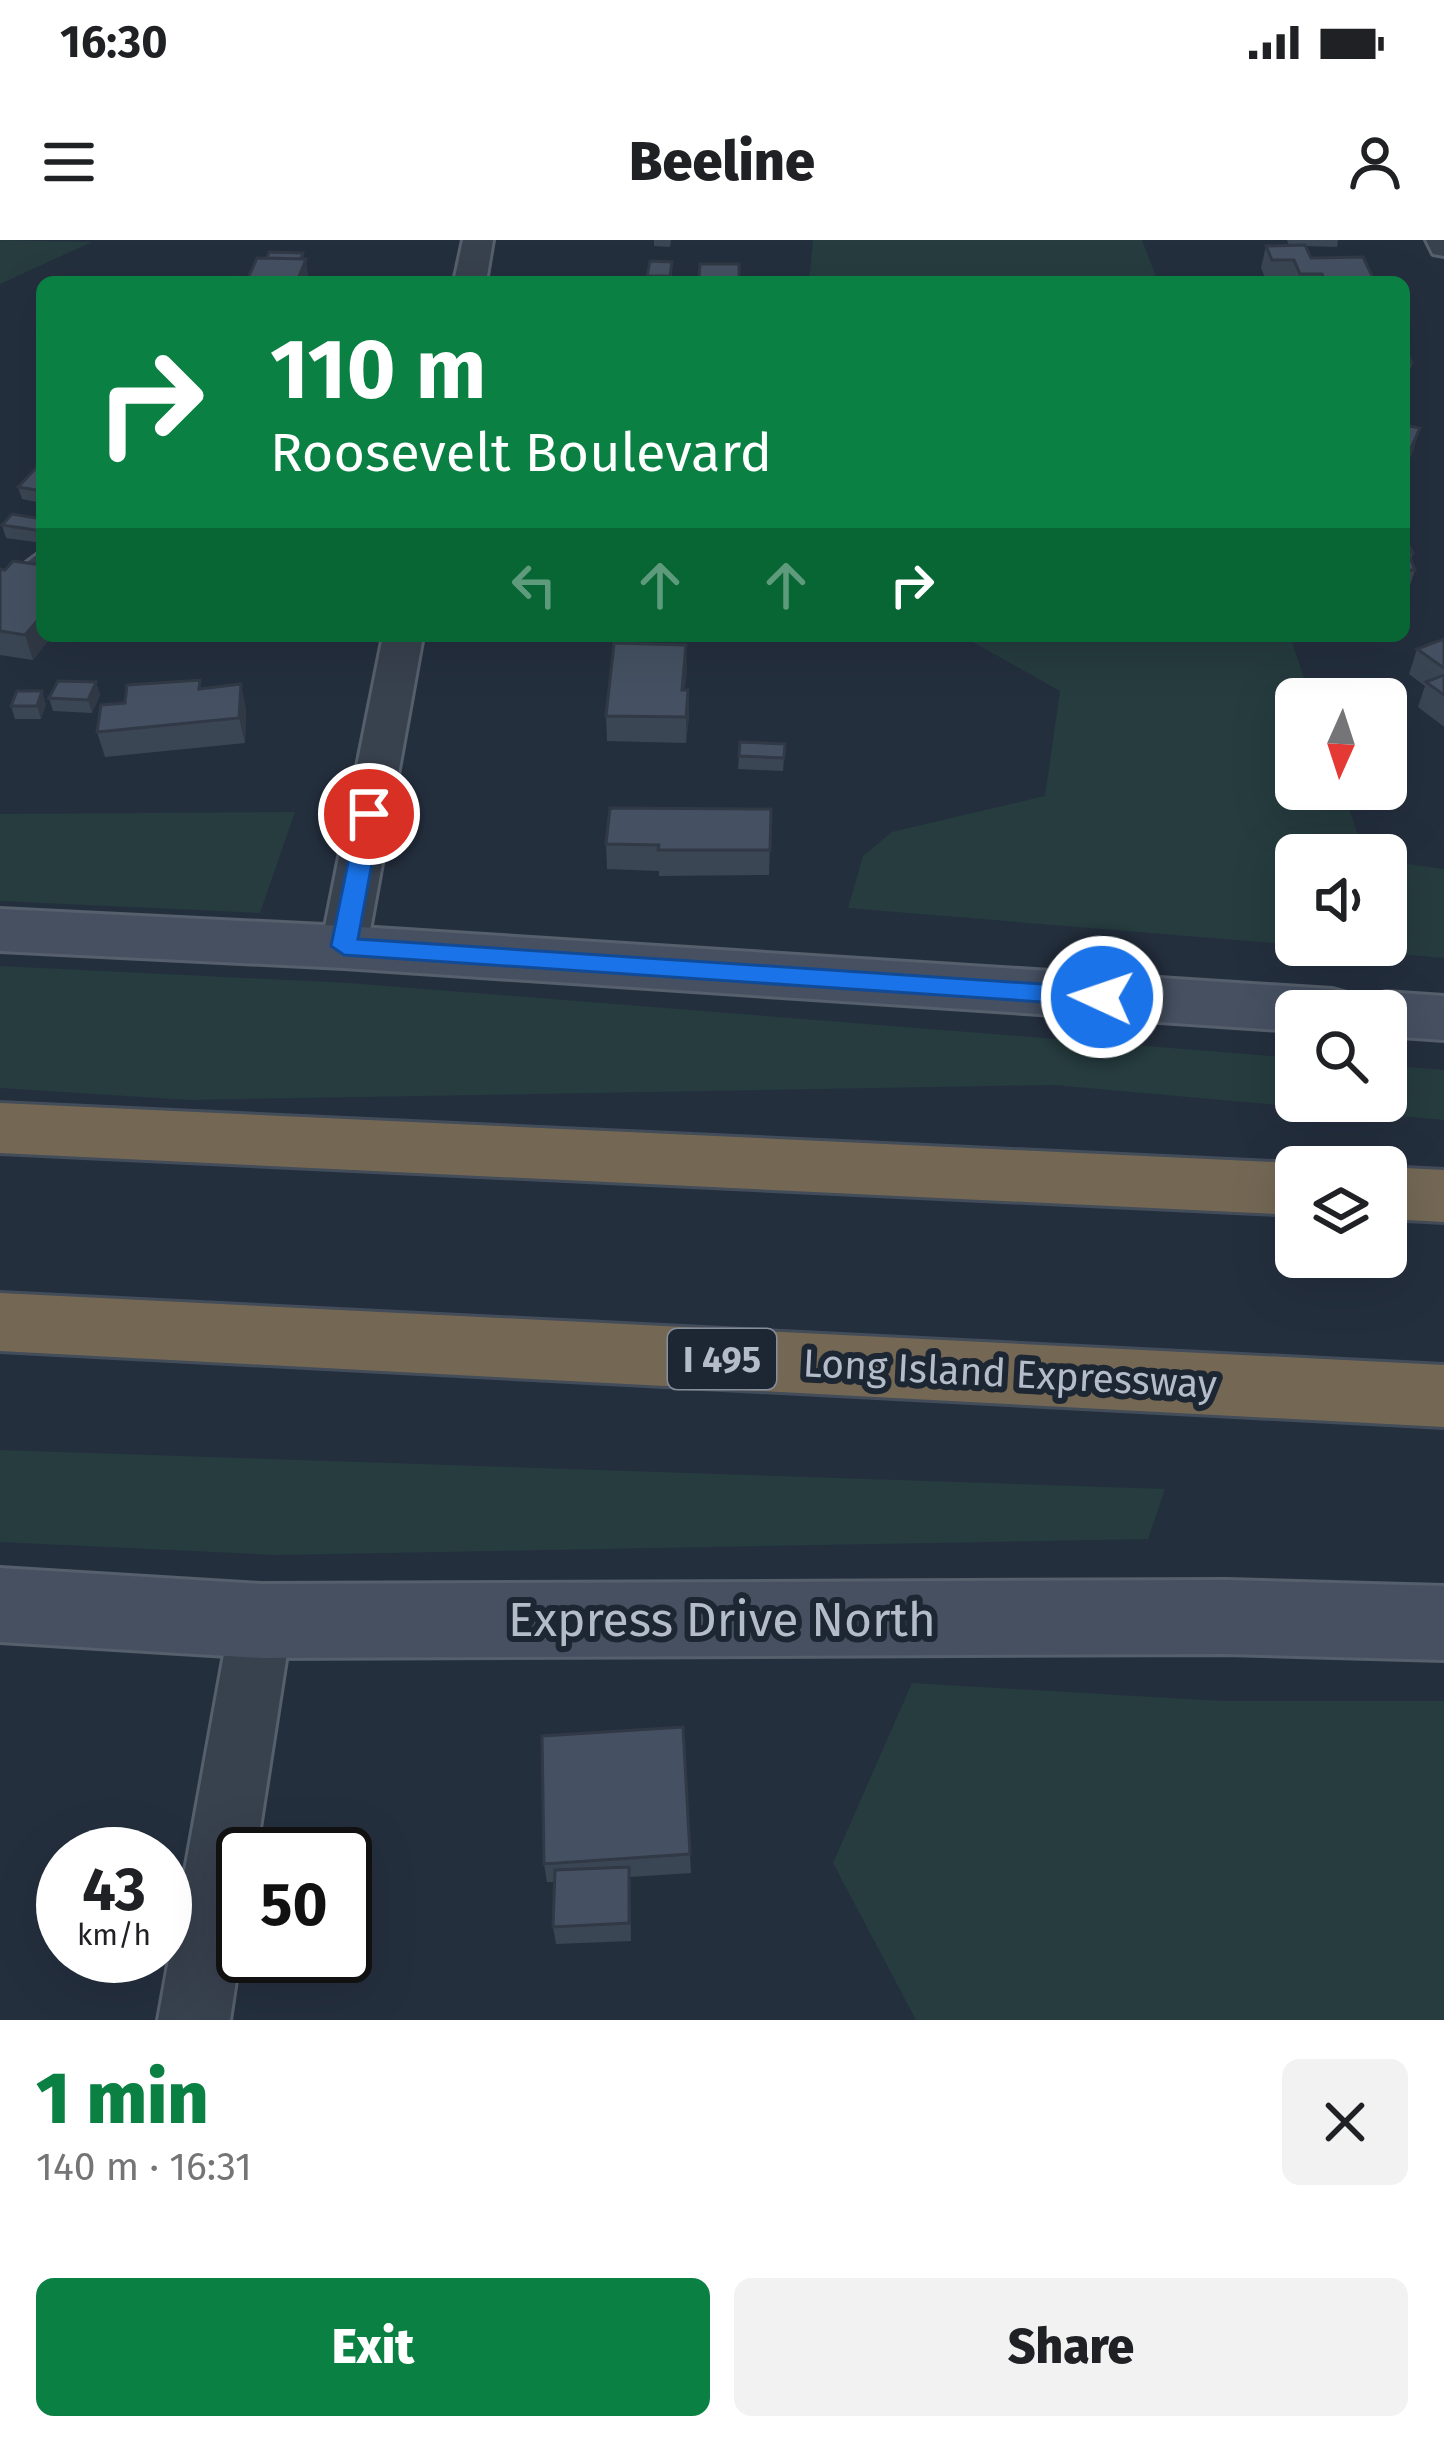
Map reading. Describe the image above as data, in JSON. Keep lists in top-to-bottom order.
{
  "streets": {
    "highway": ["I 495", "Long Island Expressway"],
    "main road": ["Express Drive North"]
  },
  "north": "bottom",
  "page": {
    "status": "16:30",
    "header": "Beeline",
    "turn": ["110 m", "Roosevelt Boulevard"],
    "speed": "43 km/h",
    "limit": "50",
    "heading": ["1 min", "140 m · 16:31"],
    "buttons": ["Exit", "Share"]
  }
}
